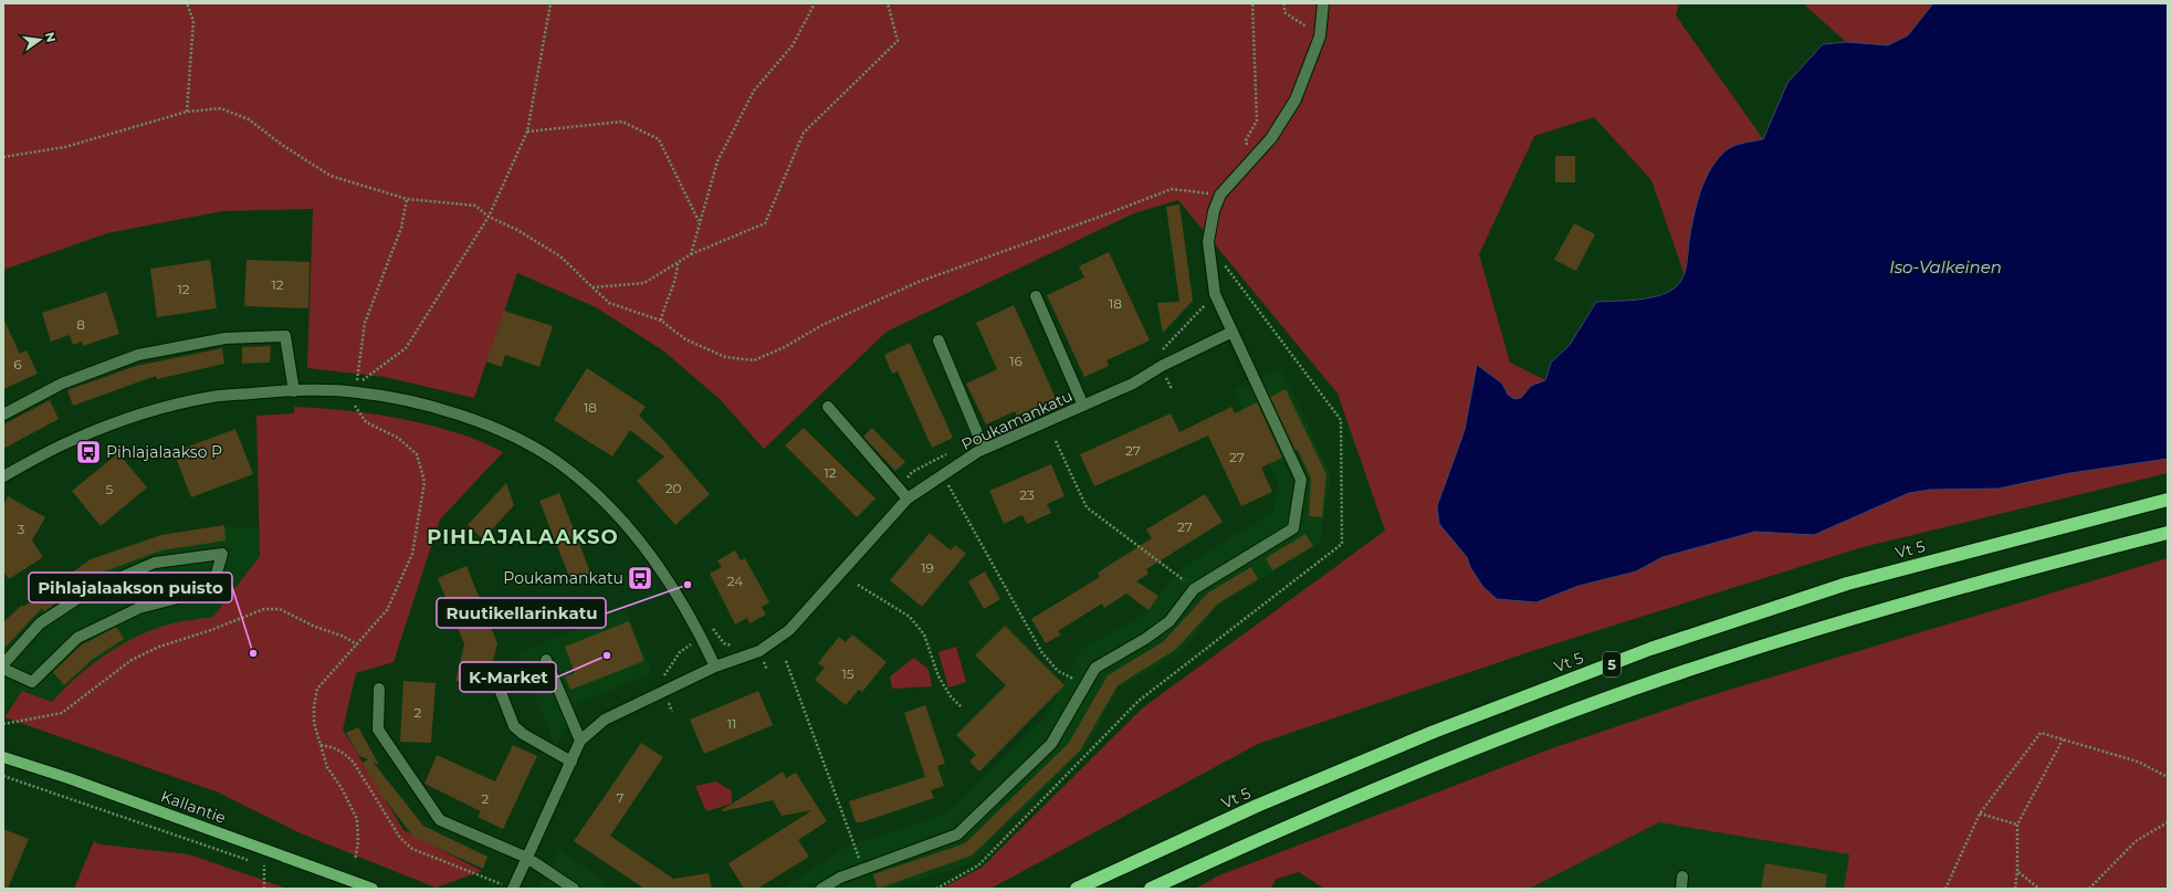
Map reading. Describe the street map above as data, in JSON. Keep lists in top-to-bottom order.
{
  "streets": {
    "highway": ["Vt 5", "5"],
    "main road": ["Kallantie"],
    "street": ["Poukamankatu"]
  },
  "districts": ["PIHLAJALAAKSO"],
  "water": ["Iso-Valkeinen"],
  "places": {
    "bus stop": ["Pihlajalaakso P", "Poukamankatu"],
    "other": ["Ruutikellarinkatu", "Pihlajalaakson puisto", "K-Market"]
  },
  "house_numbers": [
    "12",
    "12",
    "18",
    "8",
    "16",
    "6",
    "18",
    "27",
    "27",
    "12",
    "20",
    "5",
    "23",
    "27",
    "3",
    "19",
    "24",
    "15",
    "2",
    "11",
    "7",
    "2"
  ],
  "north": "right"
}
